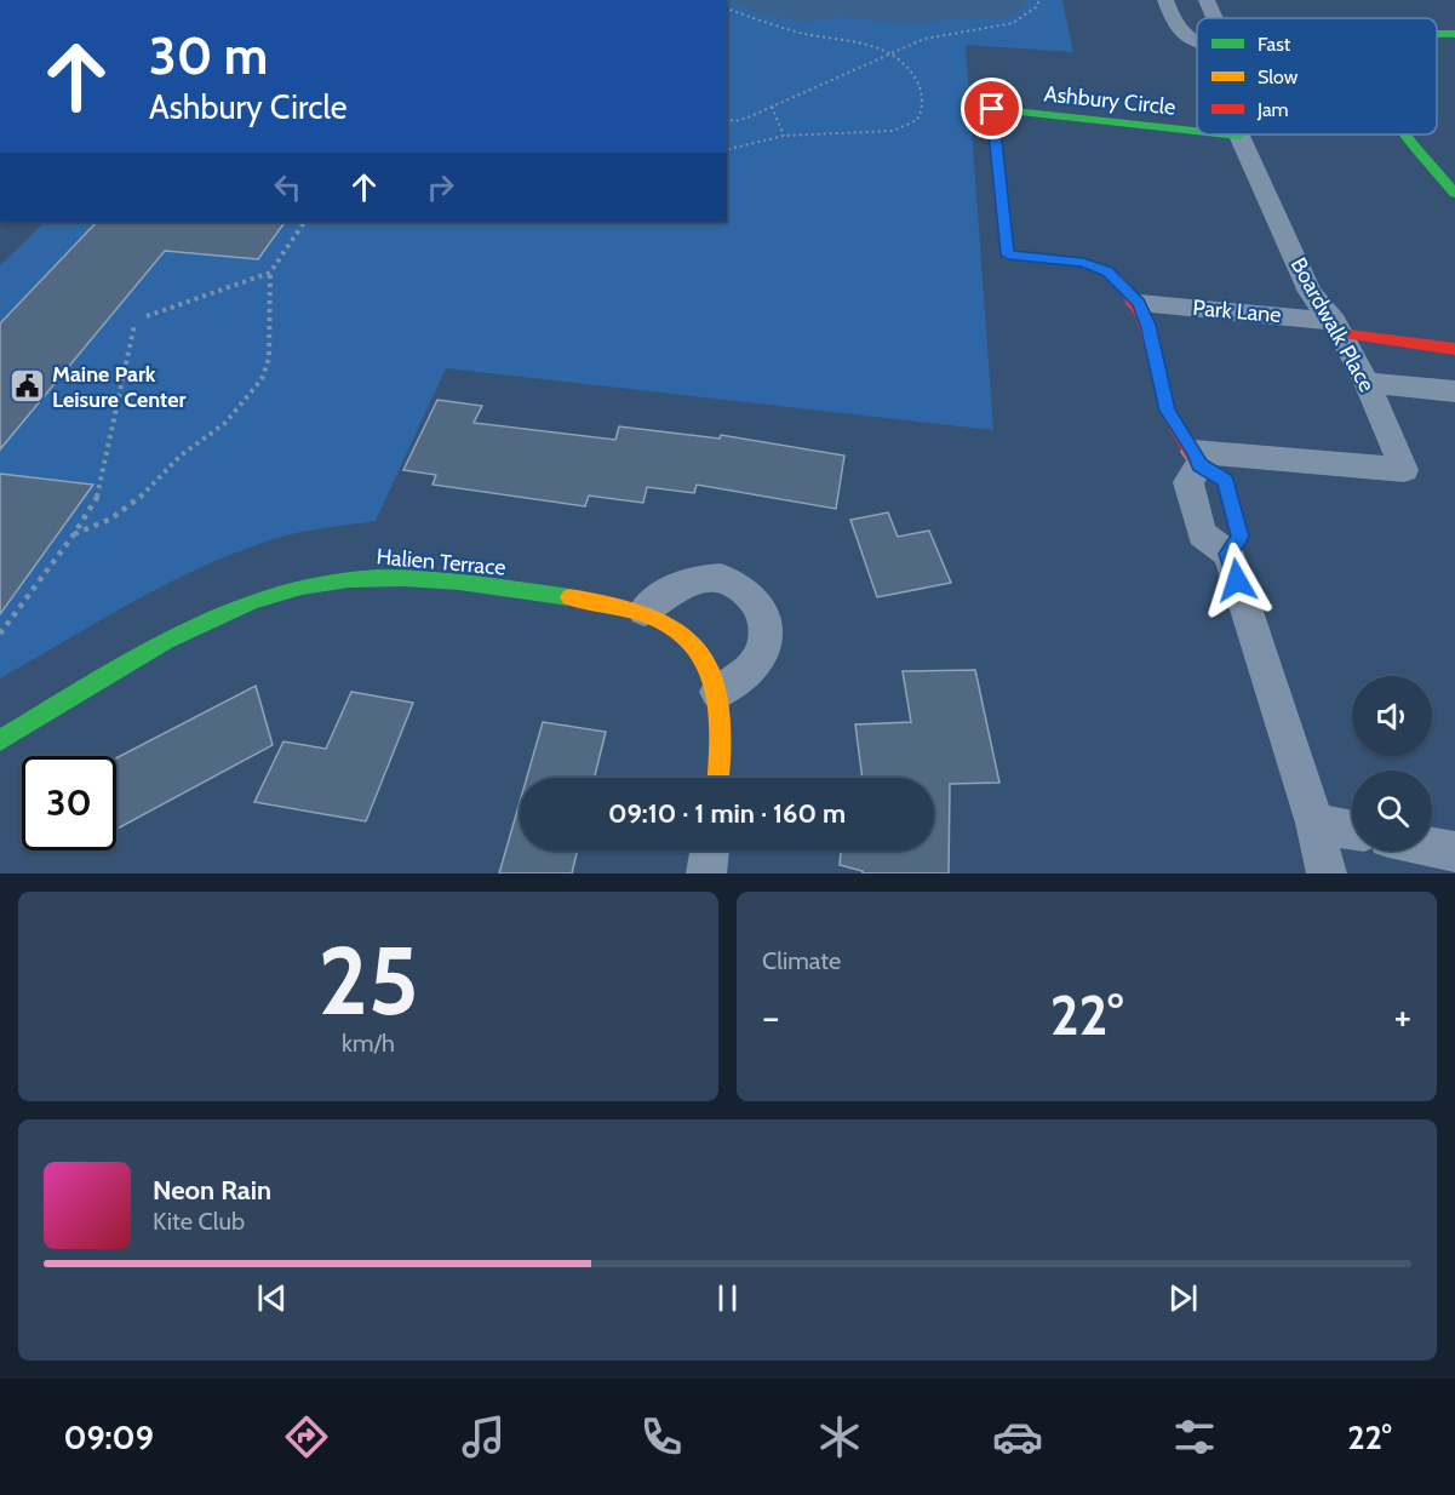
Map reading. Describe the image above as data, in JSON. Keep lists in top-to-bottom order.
{
  "streets": {
    "street": [
      "Ashbury Circle",
      "Park Lane",
      "Boardwalk Place",
      "Halien Terrace"
    ]
  },
  "crossings": [
    ["Ashbury Circle", "Park Lane"],
    ["Ashbury Circle", "Boardwalk Place"],
    ["Park Lane", "Boardwalk Place"]
  ],
  "places": {
    "public building": ["Maine Park Leisure Center"]
  },
  "legend": ["Fast", "Slow", "Jam"],
  "page": {
    "turn": ["30 m", "Ashbury Circle"],
    "limit": "30",
    "trip": "09:10 · 1 min · 160 m",
    "tile": [
      ["25", "km/h"],
      "Climate"
    ],
    "heat": ["−", "22°", "+"],
    "song": ["Neon Rain", "Kite Club"],
    "tabs": ["09:09", "22°"]
  }
}
